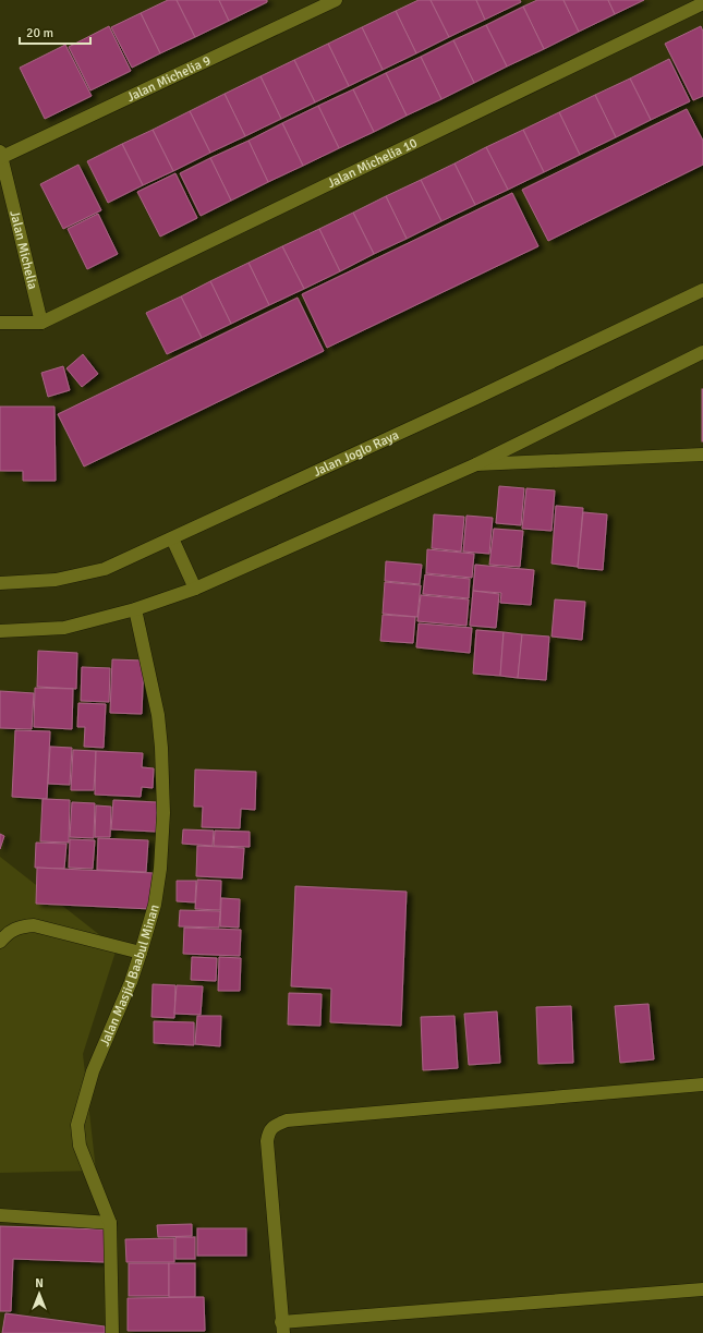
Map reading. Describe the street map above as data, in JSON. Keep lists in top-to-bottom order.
{
  "streets": {
    "street": [
      "Jalan Michelia 9",
      "Jalan Michelia 10",
      "Jalan Michelia",
      "Jalan Joglo Raya",
      "Jalan Masjid Baabul Minan"
    ]
  },
  "crossings": [
    ["Jalan Michelia 9", "Jalan Michelia"],
    ["Jalan Michelia 10", "Jalan Michelia"]
  ],
  "scale_bar": "20 m",
  "north": "top"
}
